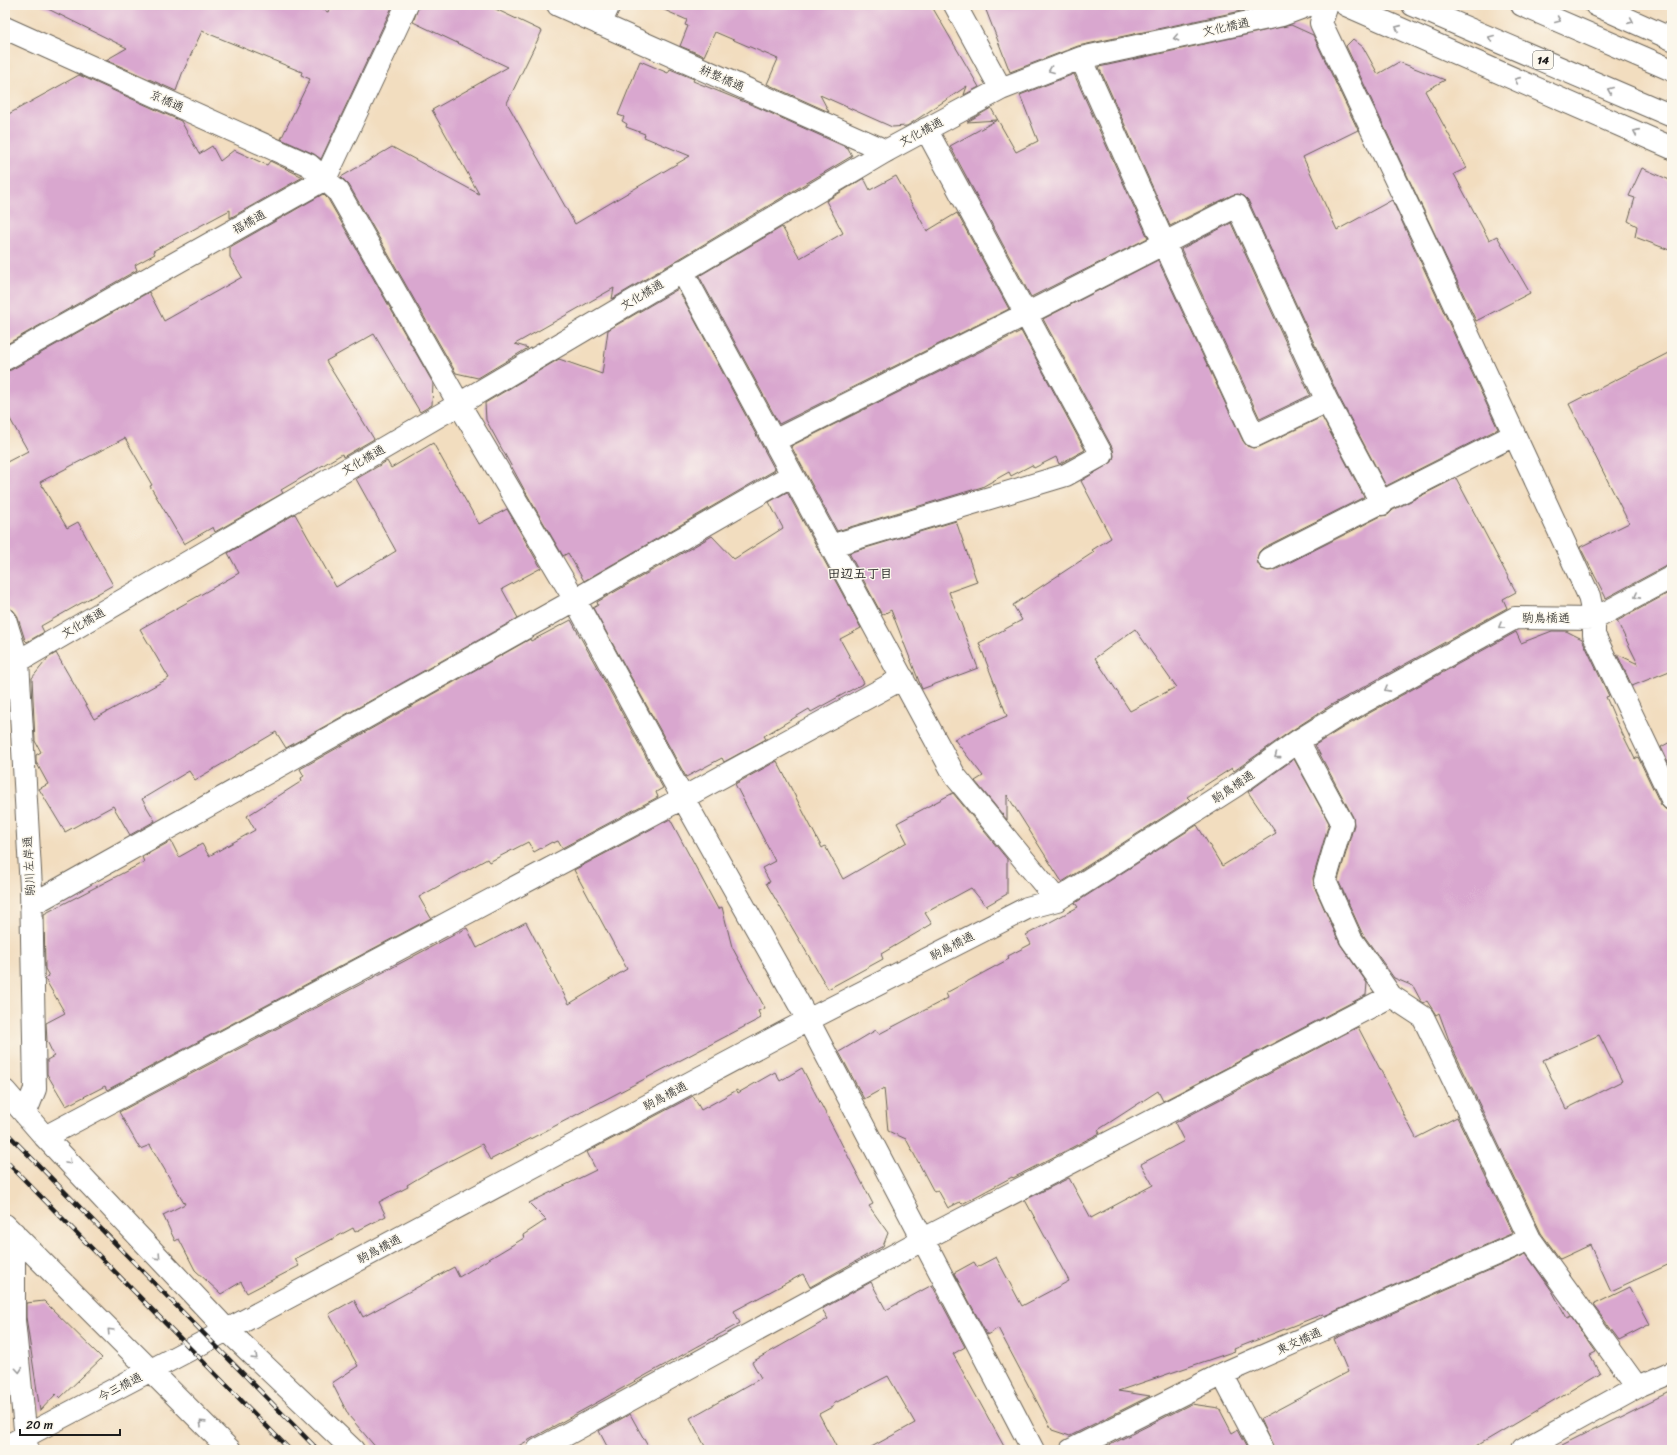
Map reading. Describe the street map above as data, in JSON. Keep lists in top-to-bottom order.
{
  "streets": {
    "main road": [
      "文化橋通",
      "14",
      "耕整橋通",
      "京橋通",
      "福橋通",
      "駒鳥橋通",
      "駒川左岸通",
      "東交橋通",
      "今三橋通"
    ]
  },
  "crossings": [
    ["文化橋通", "耕整橋通"],
    ["文化橋通", "京橋通"],
    ["文化橋通", "駒川左岸通"],
    ["京橋通", "福橋通"],
    ["京橋通", "駒鳥橋通"],
    ["駒鳥橋通", "今三橋通"]
  ],
  "districts": ["田辺五丁目"],
  "scale_bar": "20 m"
}
